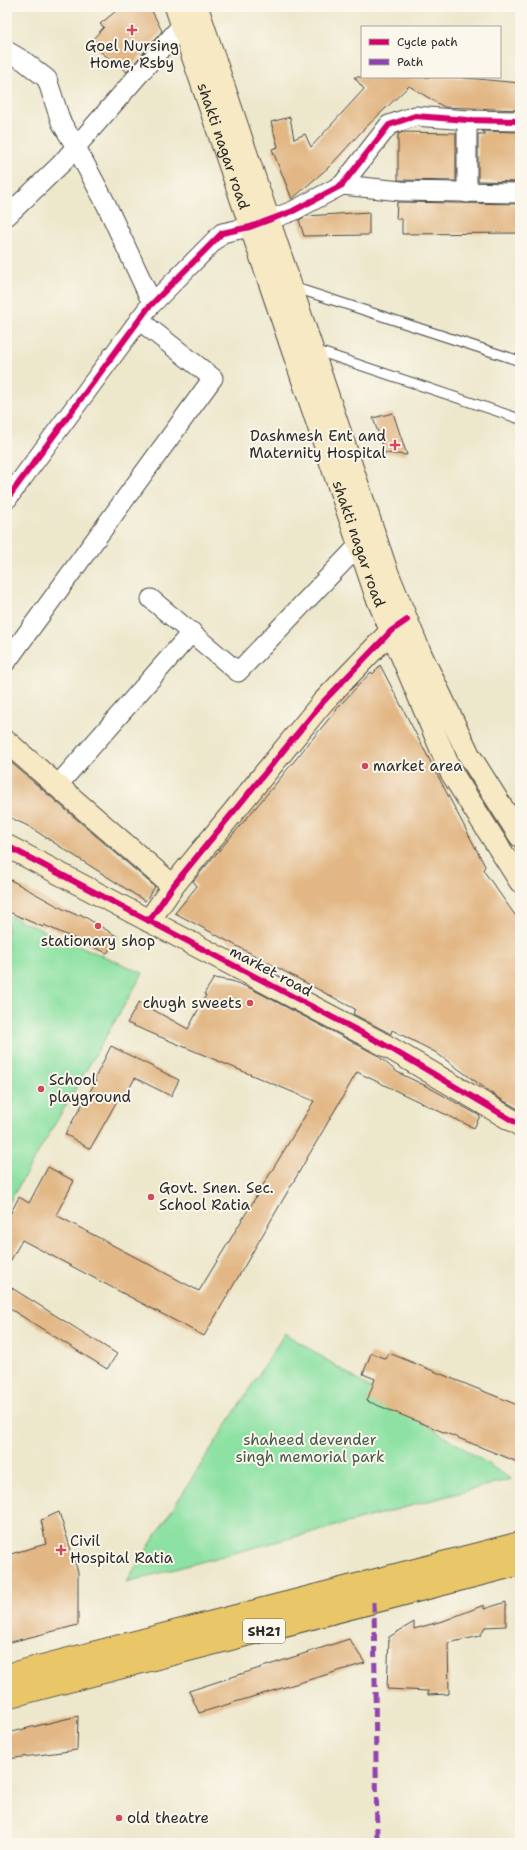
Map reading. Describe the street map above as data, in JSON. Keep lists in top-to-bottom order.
{
  "streets": {
    "main road": ["shakti nagar road", "market road", "SH21"]
  },
  "parks": ["shaheed devender singh memorial park"],
  "places": {
    "health": ["Goel Nursing Home, Rsby", "Dashmesh Ent and Maternity Hospital", "Civil Hospital Ratia"],
    "other": [
      "market area",
      "stationary shop",
      "chugh sweets",
      "School playground",
      "Govt. Snen. Sec. School Ratia",
      "old theatre"
    ]
  },
  "legend": ["Cycle path", "Path"]
}
